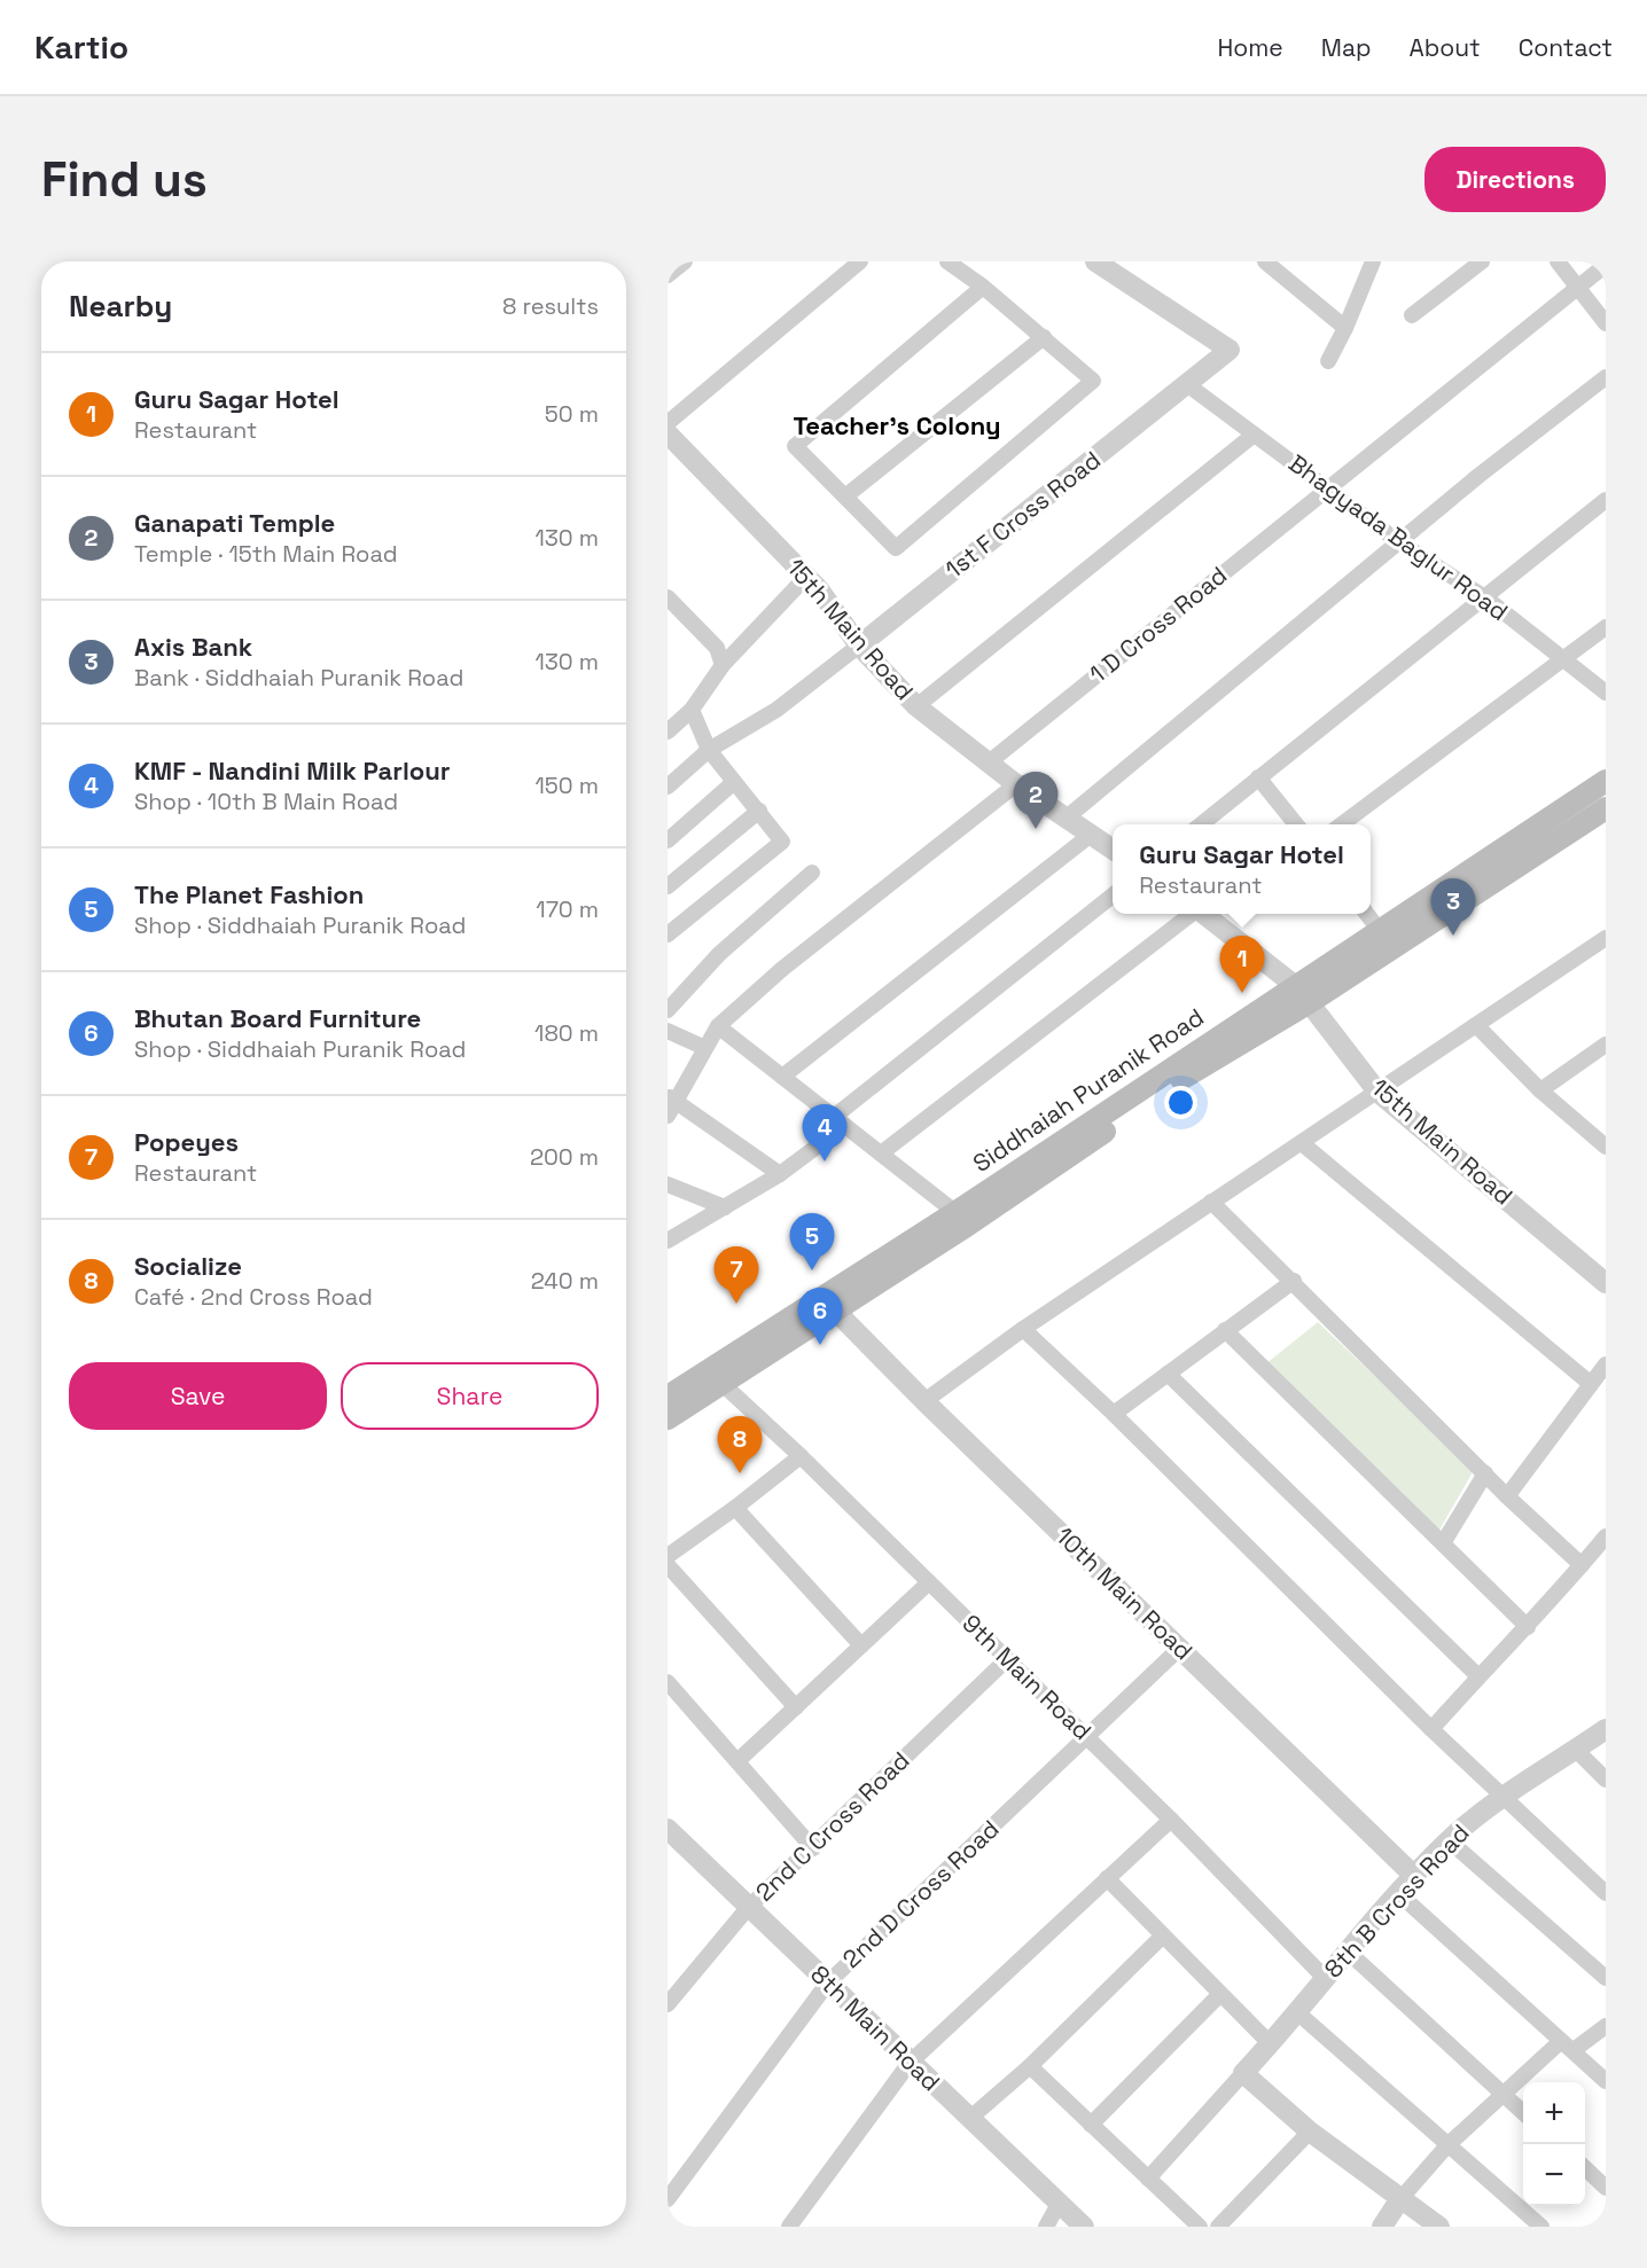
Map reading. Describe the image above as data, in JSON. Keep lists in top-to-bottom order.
{
  "streets": {
    "main road": ["Siddhaiah Puranik Road"],
    "street": [
      "1st F Cross Road",
      "Bhagyada Baglur Road",
      "1 D Cross Road",
      "15th Main Road",
      "10th Main Road",
      "9th Main Road",
      "2nd C Cross Road",
      "2nd D Cross Road",
      "8th B Cross Road",
      "8th Main Road"
    ]
  },
  "crossings": [
    ["1st F Cross Road", "Bhagyada Baglur Road"],
    ["1st F Cross Road", "15th Main Road"],
    ["Bhagyada Baglur Road", "1 D Cross Road"],
    ["1 D Cross Road", "15th Main Road"],
    ["15th Main Road", "Siddhaiah Puranik Road"],
    ["Siddhaiah Puranik Road", "10th Main Road"],
    ["Siddhaiah Puranik Road", "9th Main Road"],
    ["10th Main Road", "2nd D Cross Road"],
    ["10th Main Road", "8th B Cross Road"],
    ["9th Main Road", "2nd C Cross Road"],
    ["9th Main Road", "2nd D Cross Road"],
    ["9th Main Road", "8th B Cross Road"],
    ["2nd C Cross Road", "8th Main Road"],
    ["2nd D Cross Road", "8th Main Road"]
  ],
  "districts": ["Teacher's Colony"],
  "page": {
    "header": "Kartio",
    "nav": [
      "Home",
      "Map",
      "About",
      "Contact"
    ],
    "buttons": [
      "Directions",
      ["Save", "Share"]
    ],
    "title": "Find us",
    "heading": ["Nearby", "8 results"],
    "list": [
      {
        "mark": "1",
        "name": "Guru Sagar Hotel",
        "note": "Restaurant",
        "value": "50 m"
      },
      {
        "mark": "2",
        "name": "Ganapati Temple",
        "note": "Temple · 15th Main Road",
        "value": "130 m"
      },
      {
        "mark": "3",
        "name": "Axis Bank",
        "note": "Bank · Siddhaiah Puranik Road",
        "value": "130 m"
      },
      {
        "mark": "4",
        "name": "KMF - Nandini Milk Parlour",
        "note": "Shop · 10th B Main Road",
        "value": "150 m"
      },
      {
        "mark": "5",
        "name": "The Planet Fashion",
        "note": "Shop · Siddhaiah Puranik Road",
        "value": "170 m"
      },
      {
        "mark": "6",
        "name": "Bhutan Board Furniture",
        "note": "Shop · Siddhaiah Puranik Road",
        "value": "180 m"
      },
      {
        "mark": "7",
        "name": "Popeyes",
        "note": "Restaurant",
        "value": "200 m"
      },
      {
        "mark": "8",
        "name": "Socialize",
        "note": "Café · 2nd Cross Road",
        "value": "240 m"
      }
    ],
    "pins": [
      "2",
      "3",
      "1",
      "4",
      "5",
      "7",
      "6",
      "8"
    ],
    "popup": ["Guru Sagar Hotel", "Restaurant"],
    "map_buttons": ["+", "−"]
  }
}
